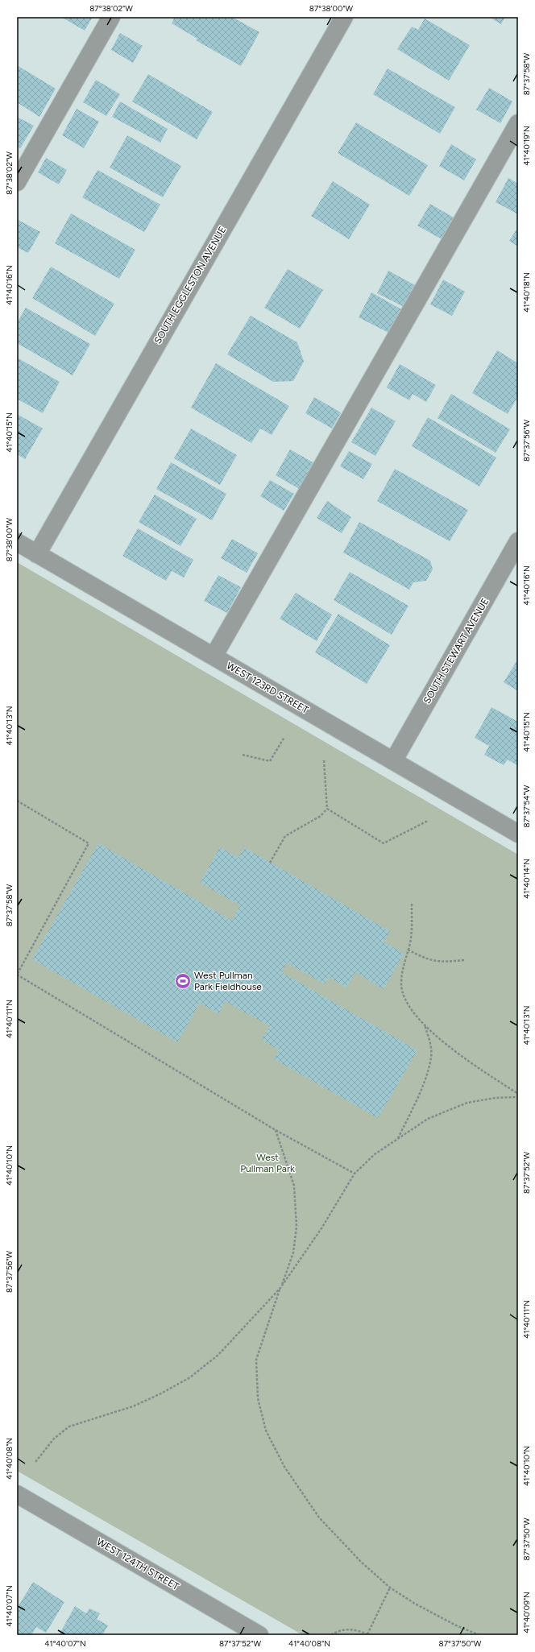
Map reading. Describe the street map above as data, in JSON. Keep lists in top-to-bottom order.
{
  "streets": {
    "street": [
      "SOUTH EGGLESTON AVENUE",
      "SOUTH STEWART AVENUE",
      "WEST 123RD STREET",
      "WEST 124TH STREET"
    ]
  },
  "crossings": [
    ["SOUTH EGGLESTON AVENUE", "WEST 123RD STREET"],
    ["SOUTH STEWART AVENUE", "WEST 123RD STREET"]
  ],
  "parks": ["West Pullman Park"],
  "places": {
    "sports": ["West Pullman Park Fieldhouse"]
  },
  "coordinates": [
    "87°38'02\"W",
    "87°38'00\"W",
    "87°37'58\"W",
    "41°40'19\"N",
    "41°40'16\"N",
    "41°40'18\"N",
    "41°40'15\"N",
    "87°37'56\"W",
    "41°40'13\"N",
    "87°37'54\"W",
    "41°40'14\"N",
    "41°40'11\"N",
    "41°40'10\"N",
    "87°37'52\"W",
    "41°40'08\"N",
    "87°37'50\"W",
    "41°40'07\"N",
    "41°40'09\"N"
  ]
}
